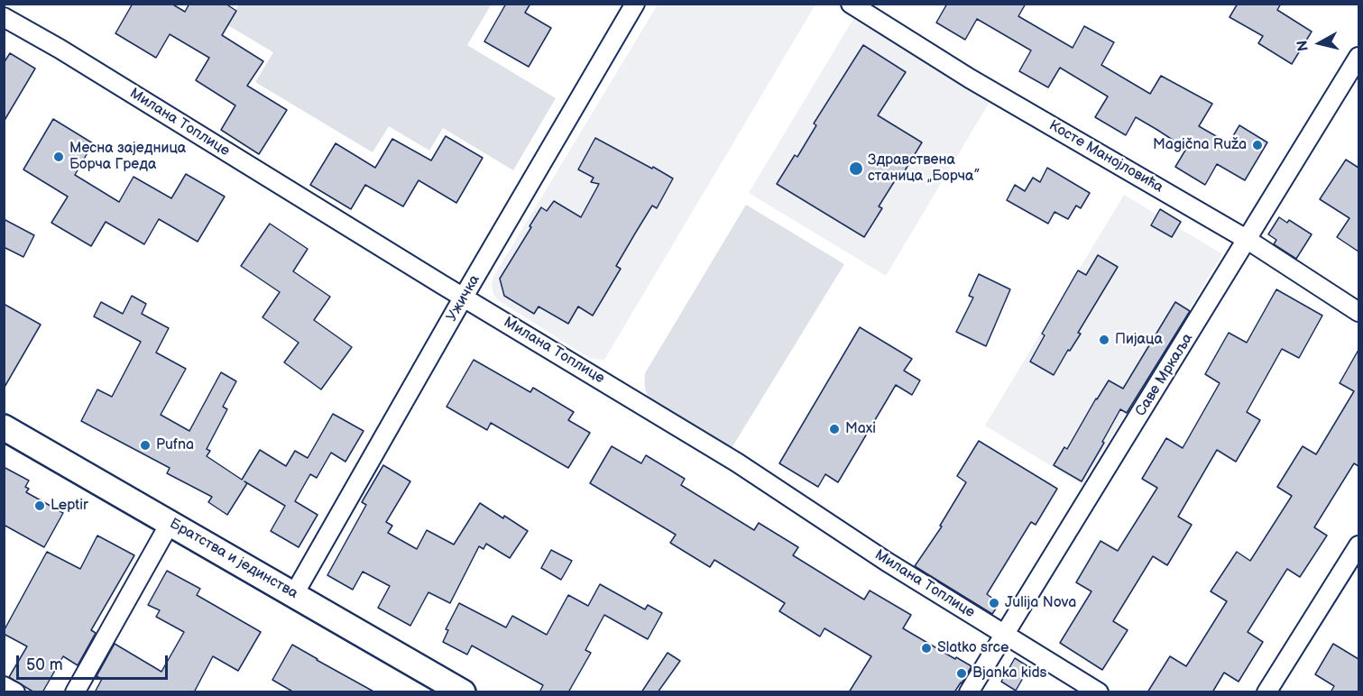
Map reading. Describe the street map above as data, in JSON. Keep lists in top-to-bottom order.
{
  "streets": {
    "street": [
      "Милана Топлице",
      "Косте Манојловића",
      "Ужичка",
      "Саве Мркаља",
      "Братства и јединства"
    ]
  },
  "crossings": [
    ["Милана Топлице", "Ужичка"],
    ["Милана Топлице", "Саве Мркаља"],
    ["Косте Манојловића", "Саве Мркаља"],
    ["Ужичка", "Братства и јединства"]
  ],
  "places": [
    "Magična Ruža",
    "Месна заједница Борча Греда",
    "Здравствена станица „Борча”",
    "Пијаца",
    "Maxi",
    "Pufna",
    "Leptir",
    "Julija Nova",
    "Slatko srce",
    "Bjanka kids"
  ],
  "scale_bar": "50 m",
  "north": "left"
}
